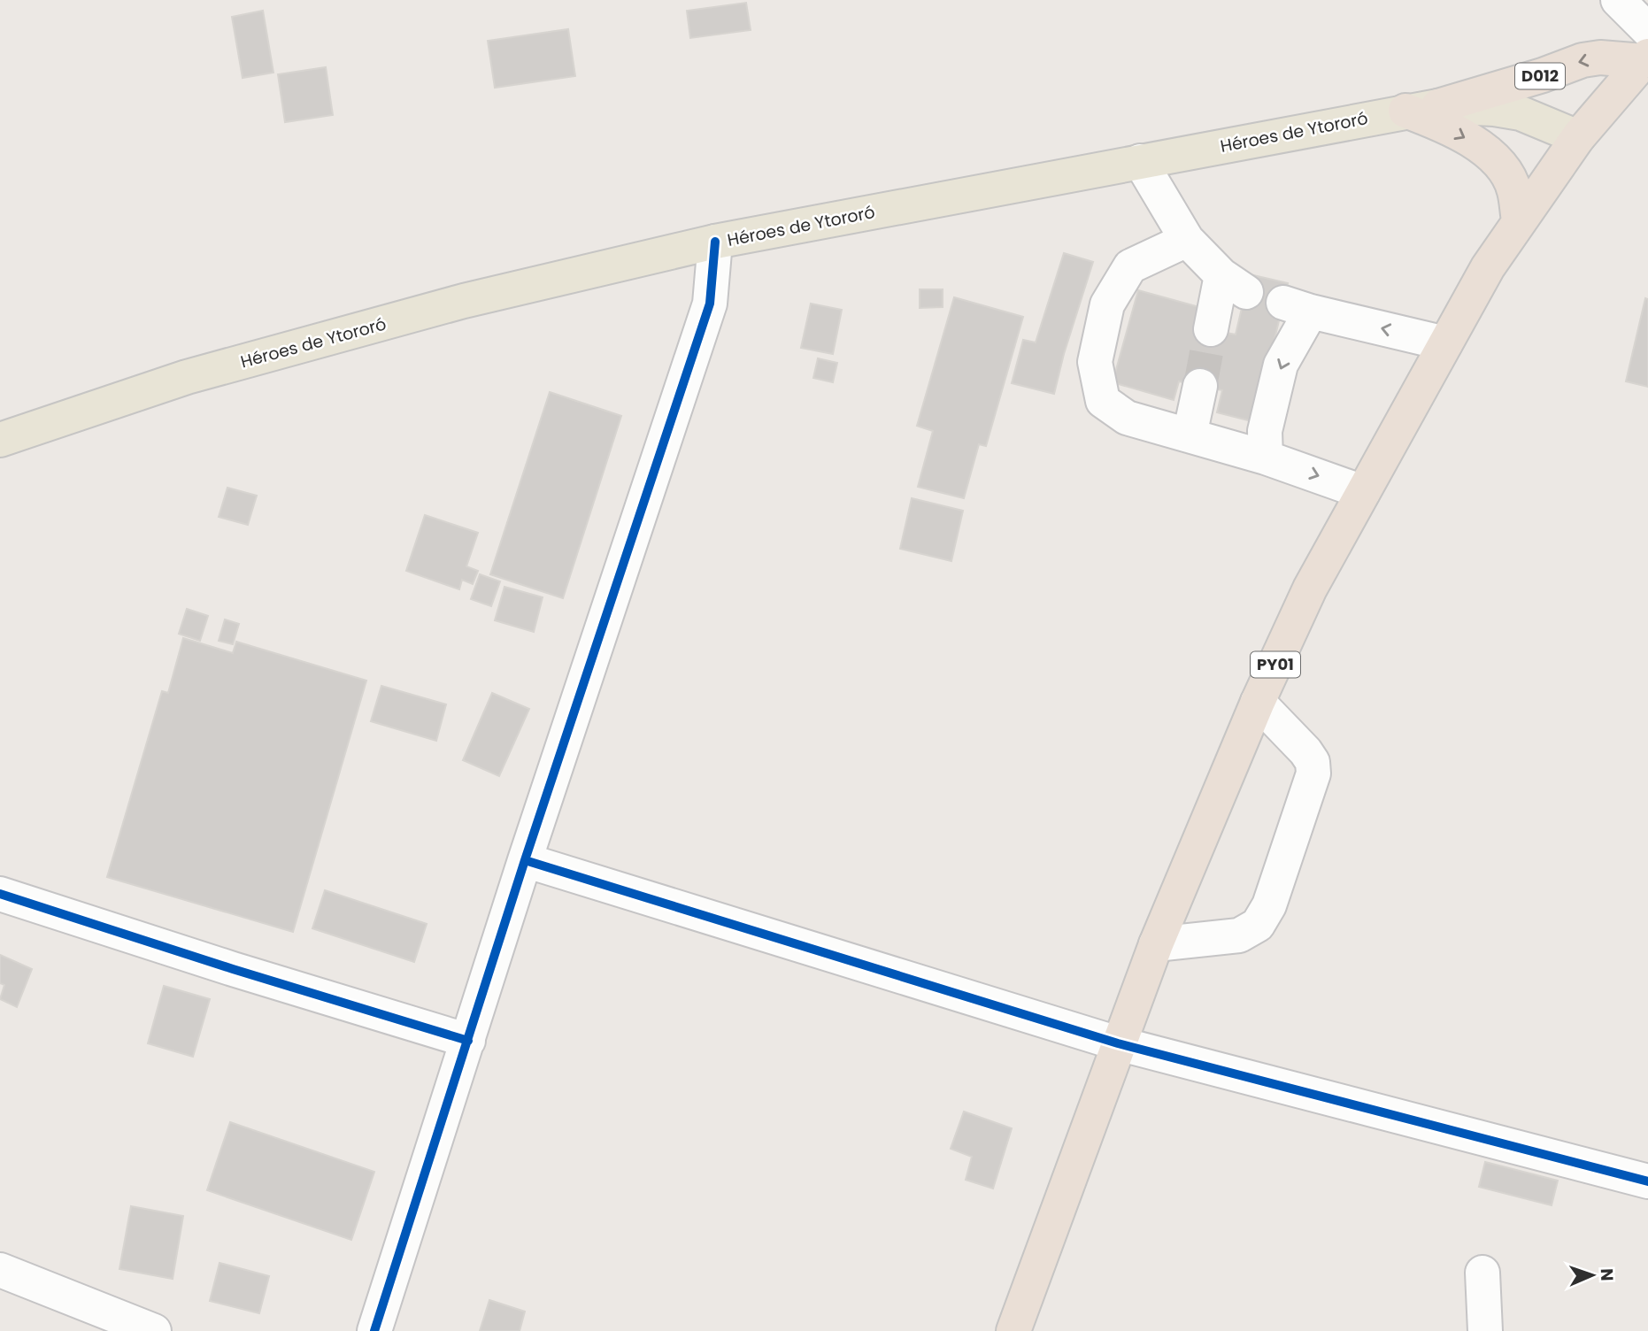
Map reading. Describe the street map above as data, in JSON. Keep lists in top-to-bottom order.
{
  "streets": {
    "highway": ["D012", "PY01"],
    "main road": ["Héroes de Ytororó"]
  },
  "crossings": [
    ["D012", "Héroes de Ytororó"],
    ["D012", "PY01"],
    ["Héroes de Ytororó", "PY01"]
  ],
  "north": "right"
}
